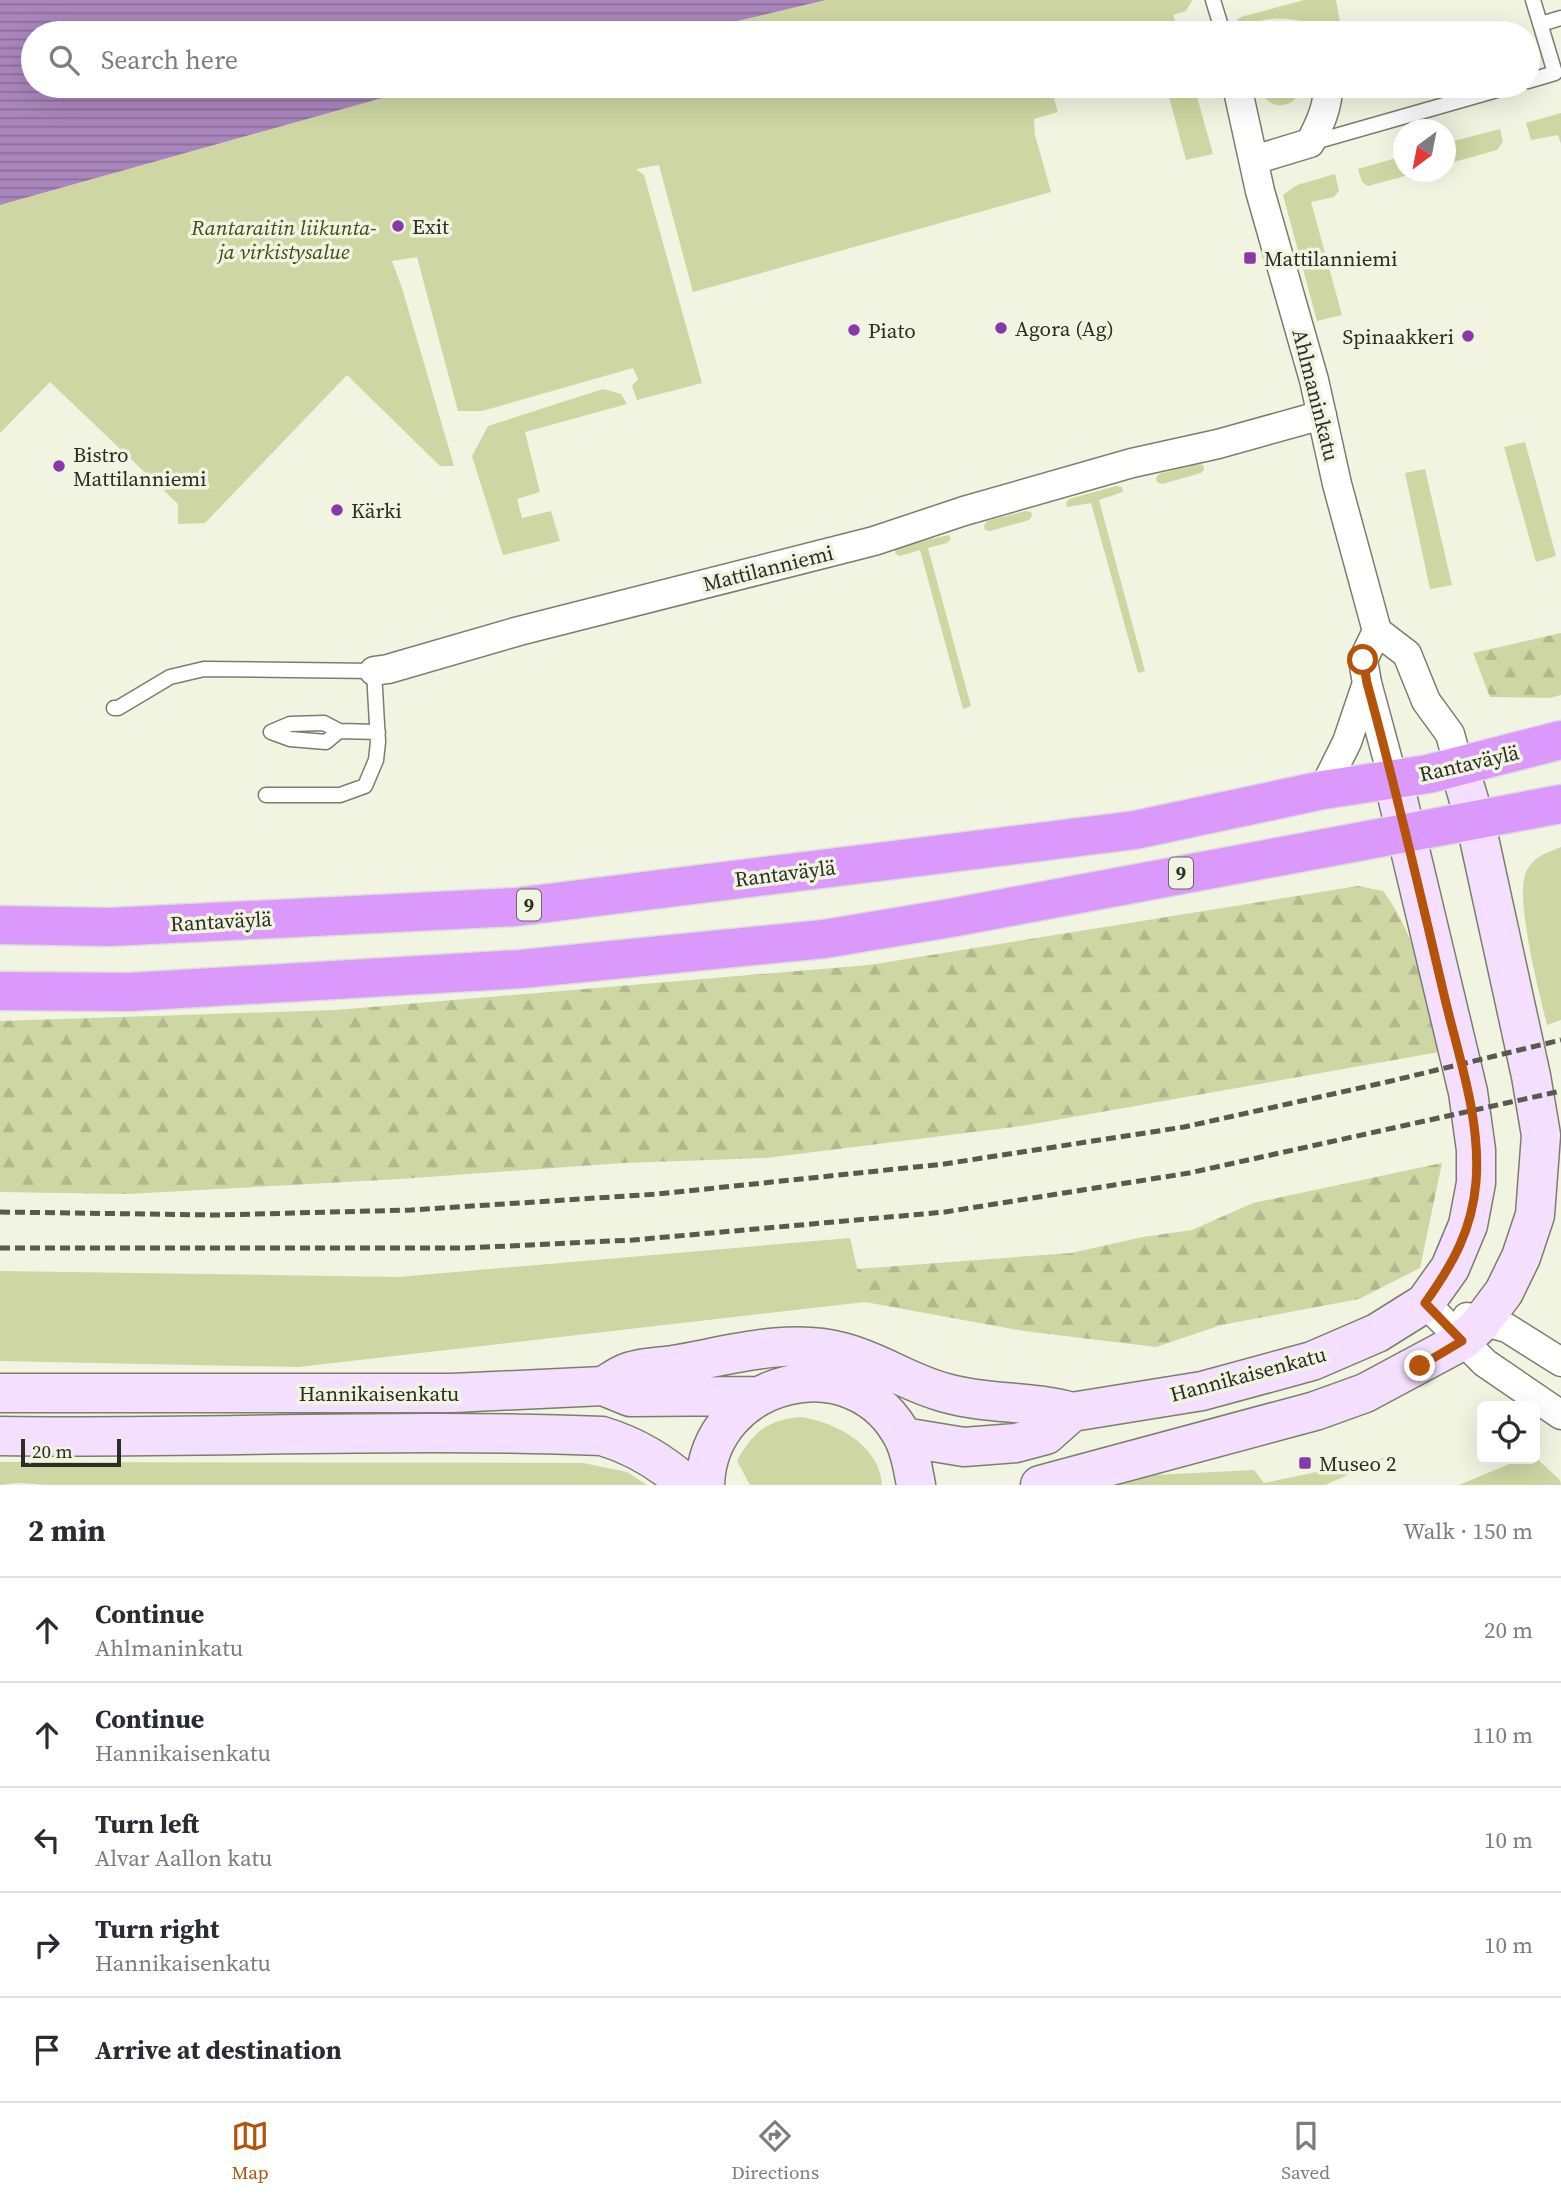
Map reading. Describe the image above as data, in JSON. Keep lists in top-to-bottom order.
{
  "streets": {
    "highway": ["Rantaväylä", "9"],
    "main road": ["Hannikaisenkatu"],
    "street": ["Ahlmaninkatu", "Mattilanniemi"]
  },
  "crossings": [
    ["Ahlmaninkatu", "Mattilanniemi"],
    ["Rantaväylä", "Hannikaisenkatu"],
    ["9", "Hannikaisenkatu"]
  ],
  "parks": ["Rantaraitin liikunta- ja virkistysalue"],
  "places": {
    "other": [
      "Exit",
      "Agora (Ag)",
      "Piato",
      "Spinaakkeri",
      "Bistro Mattilanniemi",
      "Kärki"
    ],
    "transit": ["Mattilanniemi", "Museo 2"]
  },
  "scale_bar": "20 m",
  "north": "bottom left",
  "page": {
    "search": "Search here",
    "scale": "20 m",
    "heading": ["2 min", "Walk · 150 m"],
    "list": [
      ["Continue", "Ahlmaninkatu", "20 m"],
      ["Continue", "Hannikaisenkatu", "110 m"],
      ["Turn left", "Alvar Aallon katu", "10 m"],
      ["Turn right", "Hannikaisenkatu", "10 m"],
      "Arrive at destination"
    ],
    "nav": ["Map", "Directions", "Saved"]
  }
}
